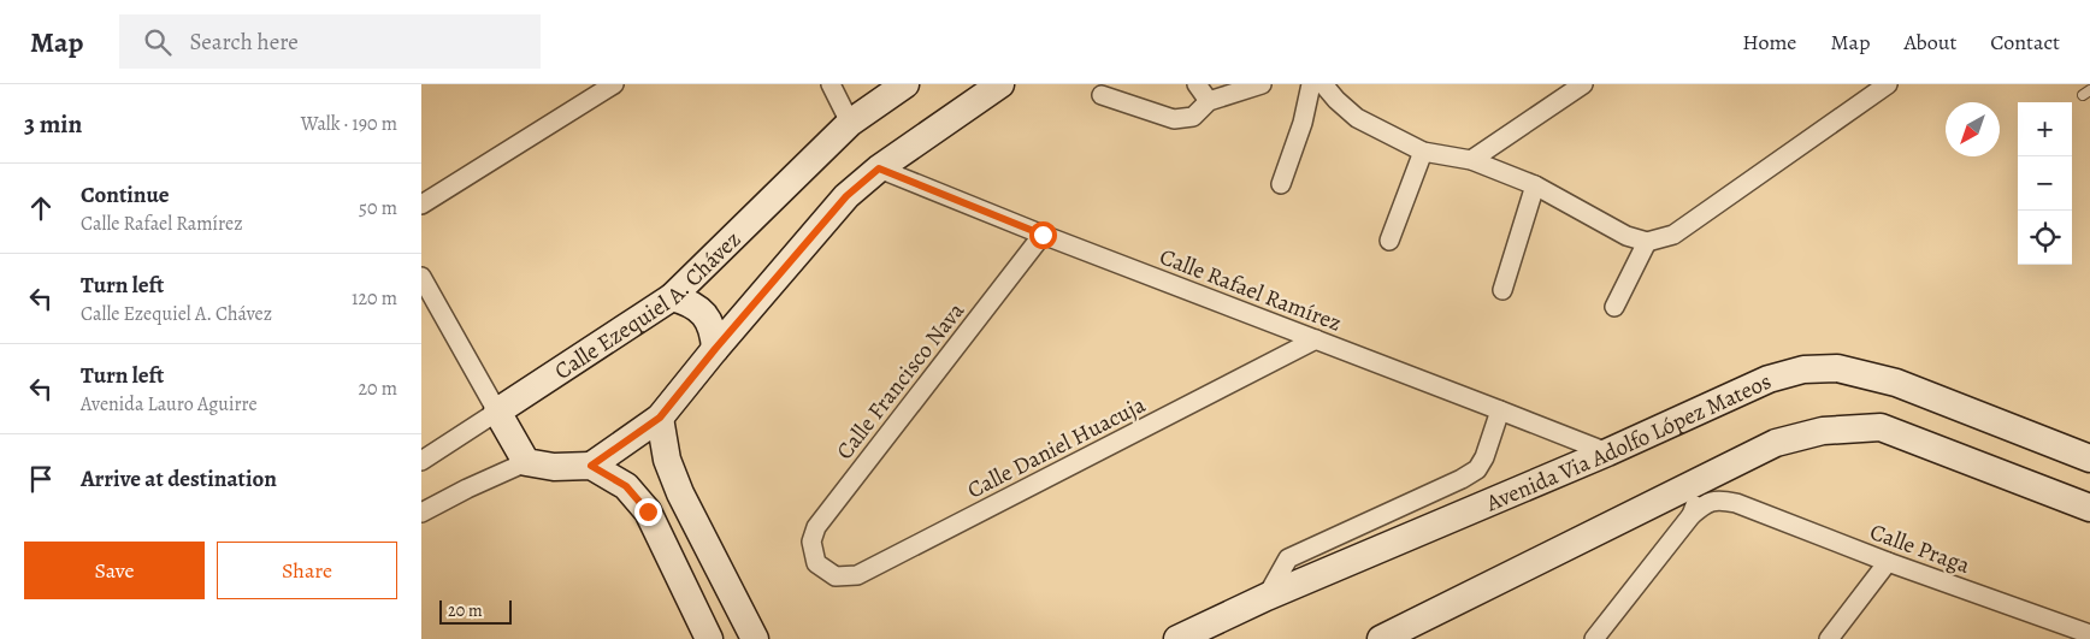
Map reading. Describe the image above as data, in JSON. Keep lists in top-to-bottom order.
{
  "streets": {
    "street": [
      "Calle Rafael Ramírez",
      "Calle Ezequiel A. Chávez",
      "Calle Francisco Nava",
      "Avenida Via Adolfo López Mateos",
      "Calle Daniel Huacuja",
      "Calle Praga"
    ]
  },
  "crossings": [
    ["Calle Rafael Ramírez", "Calle Francisco Nava"],
    ["Calle Rafael Ramírez", "Avenida Via Adolfo López Mateos"],
    ["Calle Rafael Ramírez", "Calle Daniel Huacuja"],
    ["Calle Francisco Nava", "Calle Daniel Huacuja"]
  ],
  "scale_bar": "20 m",
  "north": "bottom left",
  "page": {
    "header": "Map",
    "search": "Search here",
    "nav": [
      "Home",
      "Map",
      "About",
      "Contact"
    ],
    "heading": ["3 min", "Walk · 190 m"],
    "map_buttons": ["+", "−"],
    "list": [
      ["Continue", "Calle Rafael Ramírez", "50 m"],
      ["Turn left", "Calle Ezequiel A. Chávez", "120 m"],
      ["Turn left", "Avenida Lauro Aguirre", "20 m"],
      "Arrive at destination"
    ],
    "buttons": ["Save", "Share"],
    "scale": "20 m"
  }
}
